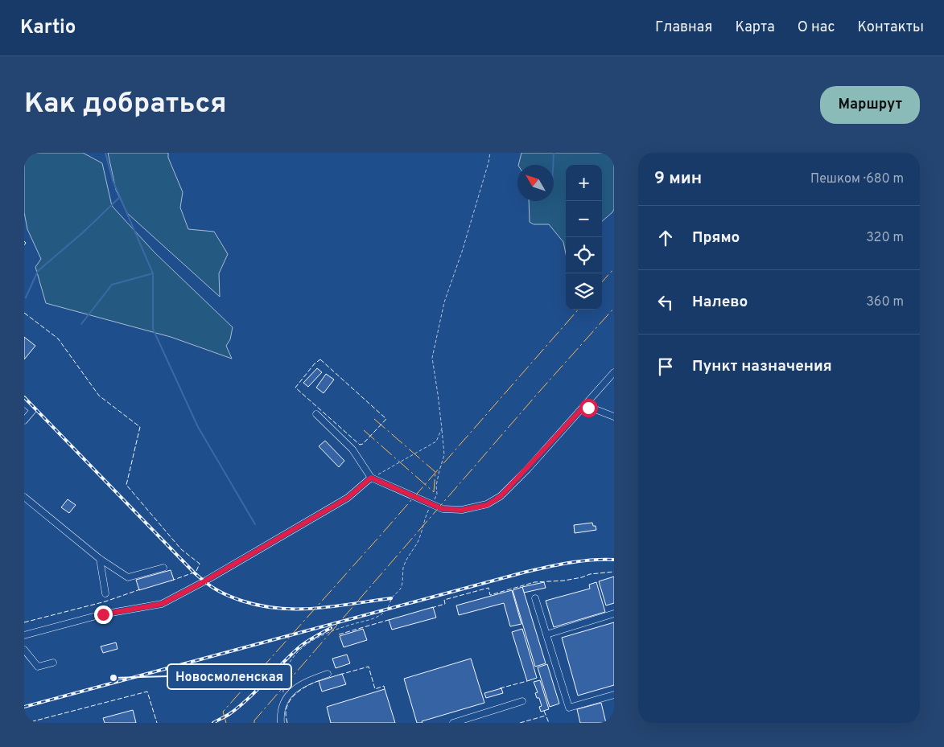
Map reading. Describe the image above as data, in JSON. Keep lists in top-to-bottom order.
{
  "places": ["Новосмоленская"],
  "north": "top left",
  "page": {
    "header": "Kartio",
    "nav": [
      "Главная",
      "Карта",
      "О нас",
      "Контакты"
    ],
    "buttons": "Маршрут",
    "title": "Как добраться",
    "heading": ["9 мин", "Пешком · 680 m"],
    "map_buttons": ["+", "−"],
    "list": [
      ["Прямо", "320 m"],
      ["Налево", "360 m"],
      "Пункт назначения"
    ]
  }
}
